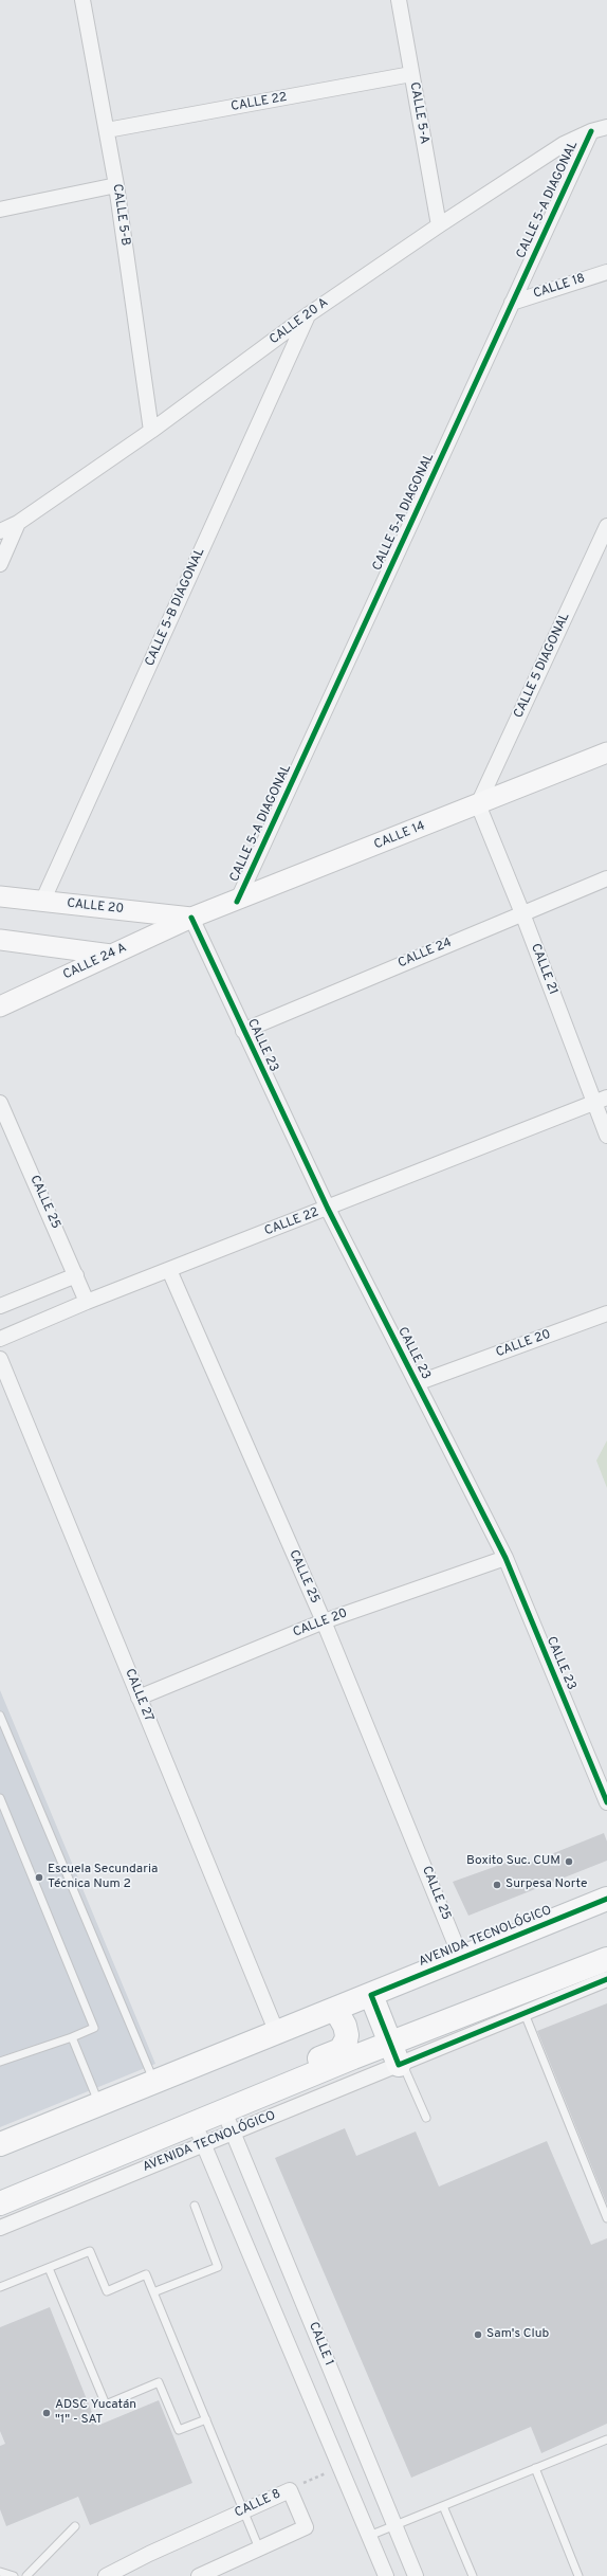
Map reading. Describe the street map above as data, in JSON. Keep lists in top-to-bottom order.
{
  "streets": {
    "main road": ["AVENIDA TECNOLÓGICO"],
    "street": [
      "CALLE 22",
      "CALLE 5-A",
      "CALLE 5-A DIAGONAL",
      "CALLE 5-B",
      "CALLE 18",
      "CALLE 20 A",
      "CALLE 5-B DIAGONAL",
      "CALLE 5 DIAGONAL",
      "CALLE 14",
      "CALLE 20",
      "CALLE 24",
      "CALLE 24 A",
      "CALLE 21",
      "CALLE 23",
      "CALLE 25",
      "CALLE 27",
      "CALLE 1",
      "CALLE 8"
    ]
  },
  "crossings": [
    ["CALLE 22", "CALLE 5-A"],
    ["CALLE 22", "CALLE 5-B"],
    ["CALLE 22", "CALLE 21"],
    ["CALLE 22", "CALLE 23"],
    ["CALLE 22", "CALLE 25"],
    ["CALLE 5-A", "CALLE 20 A"],
    ["CALLE 5-A DIAGONAL", "CALLE 18"],
    ["CALLE 5-A DIAGONAL", "CALLE 20 A"],
    ["CALLE 5-A DIAGONAL", "CALLE 14"],
    ["CALLE 5-B", "CALLE 20 A"],
    ["CALLE 20 A", "CALLE 5-B DIAGONAL"],
    ["CALLE 5-B DIAGONAL", "CALLE 20"],
    ["CALLE 5 DIAGONAL", "CALLE 14"],
    ["CALLE 5 DIAGONAL", "CALLE 21"],
    ["CALLE 14", "CALLE 20"],
    ["CALLE 14", "CALLE 24 A"],
    ["CALLE 14", "CALLE 21"],
    ["CALLE 14", "CALLE 23"],
    ["CALLE 20", "CALLE 24 A"],
    ["CALLE 20", "CALLE 23"],
    ["CALLE 20", "CALLE 25"],
    ["CALLE 20", "CALLE 27"],
    ["CALLE 24", "CALLE 21"],
    ["CALLE 24", "CALLE 23"],
    ["CALLE 24 A", "CALLE 23"],
    ["CALLE 25", "AVENIDA TECNOLÓGICO"],
    ["CALLE 27", "AVENIDA TECNOLÓGICO"],
    ["AVENIDA TECNOLÓGICO", "CALLE 1"]
  ],
  "places": [
    "Boxito Suc. CUM",
    "Escuela Secundaria Técnica Num 2",
    "Surpesa Norte",
    "Sam's Club",
    "ADSC Yucatán \"1\" - SAT"
  ]
}
